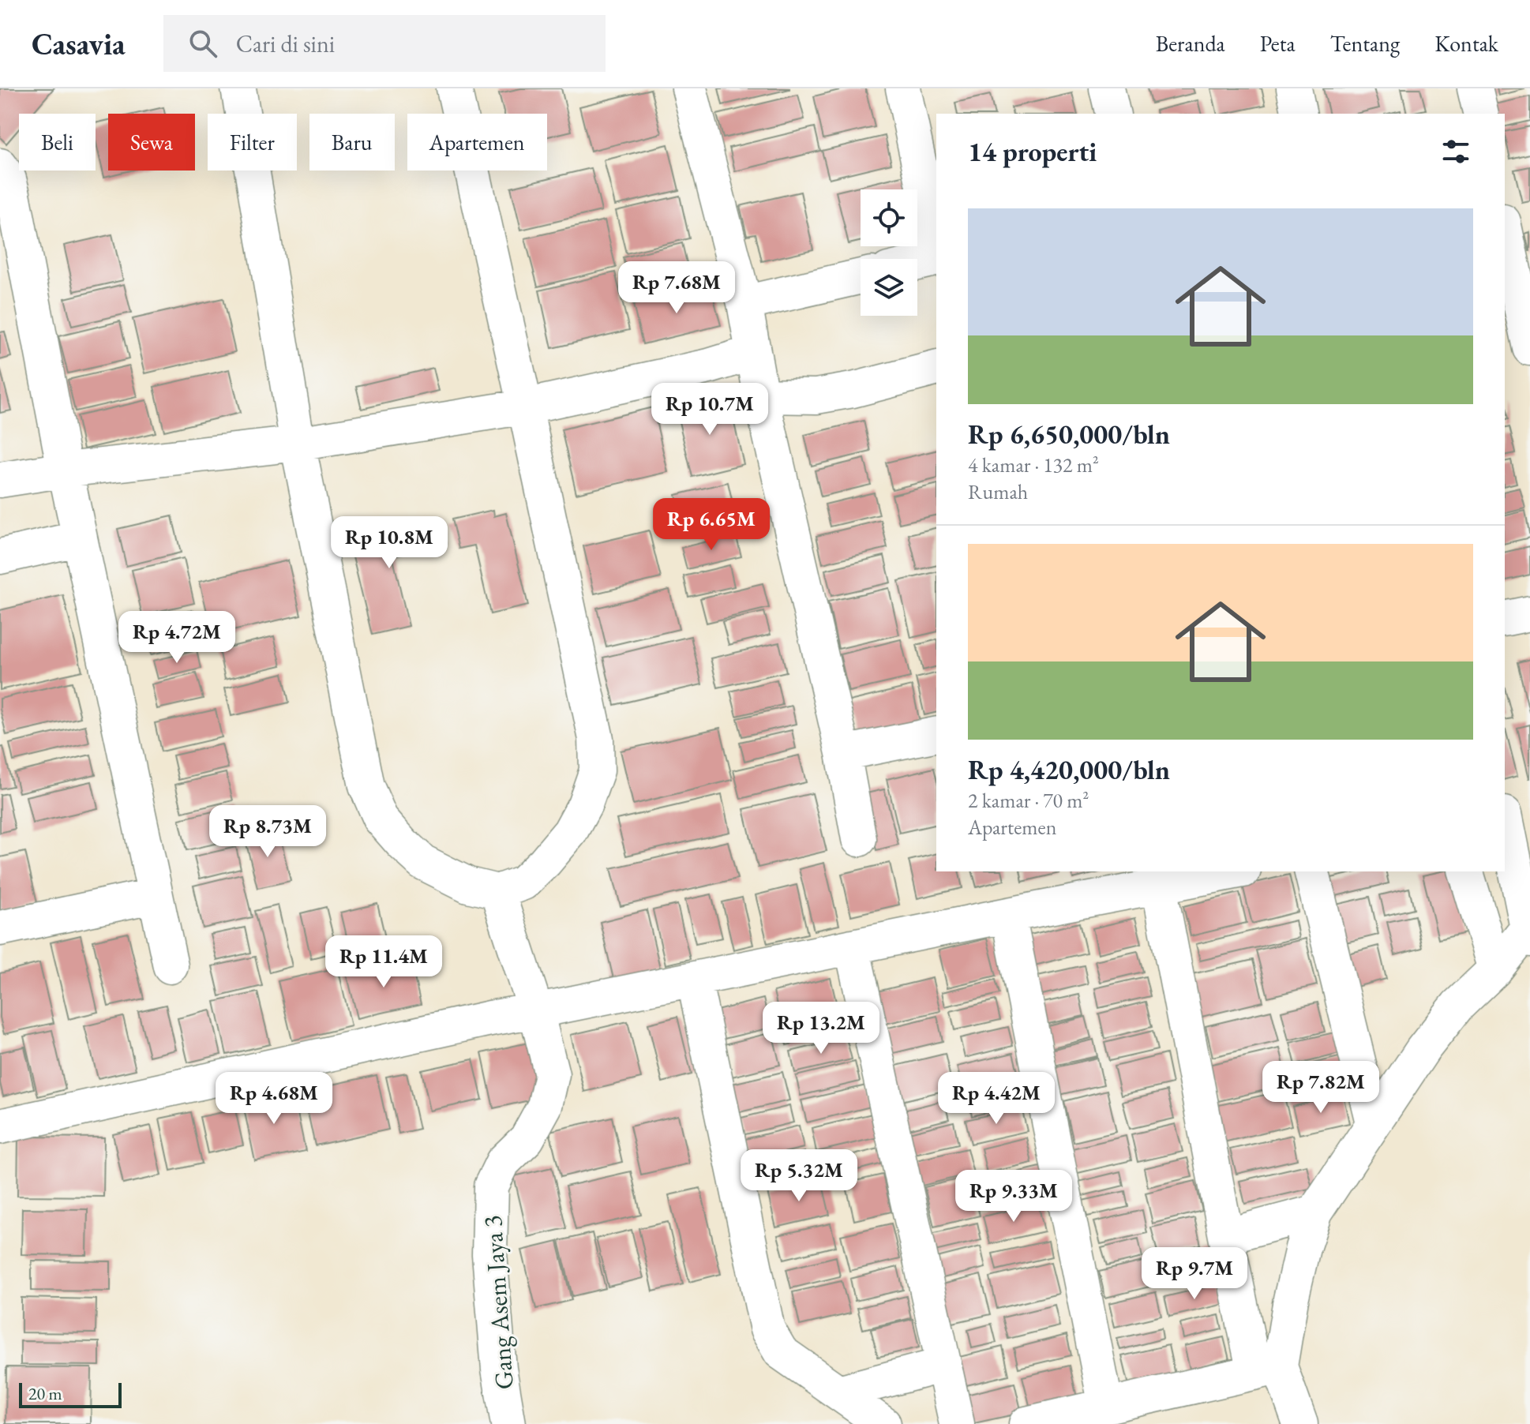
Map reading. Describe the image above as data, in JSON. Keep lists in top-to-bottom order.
{
  "streets": {
    "street": ["Gang Asem Jaya 3"]
  },
  "scale_bar": "20 m",
  "page": {
    "header": "Casavia",
    "search": "Cari di sini",
    "nav": [
      "Beranda",
      "Peta",
      "Tentang",
      "Kontak"
    ],
    "chip": [
      "Beli",
      "Sewa",
      "Filter",
      "Baru",
      "Apartemen"
    ],
    "heading": "14 properti",
    "list": [
      {
        "name": "Rp 6,650,000/bln",
        "note": "4 kamar · 132 m² · Rumah"
      },
      {
        "name": "Rp 4,420,000/bln",
        "note": "2 kamar · 70 m² · Apartemen"
      }
    ],
    "price": [
      "Rp 7.68M",
      "Rp 10.7M",
      "Rp 6.65M",
      "Rp 10.8M",
      "Rp 4.72M",
      "Rp 8.73M",
      "Rp 11.4M",
      "Rp 13.2M",
      "Rp 7.82M",
      "Rp 4.68M",
      "Rp 4.42M",
      "Rp 5.32M",
      "Rp 9.33M",
      "Rp 9.7M"
    ],
    "scale": "20 m"
  }
}
